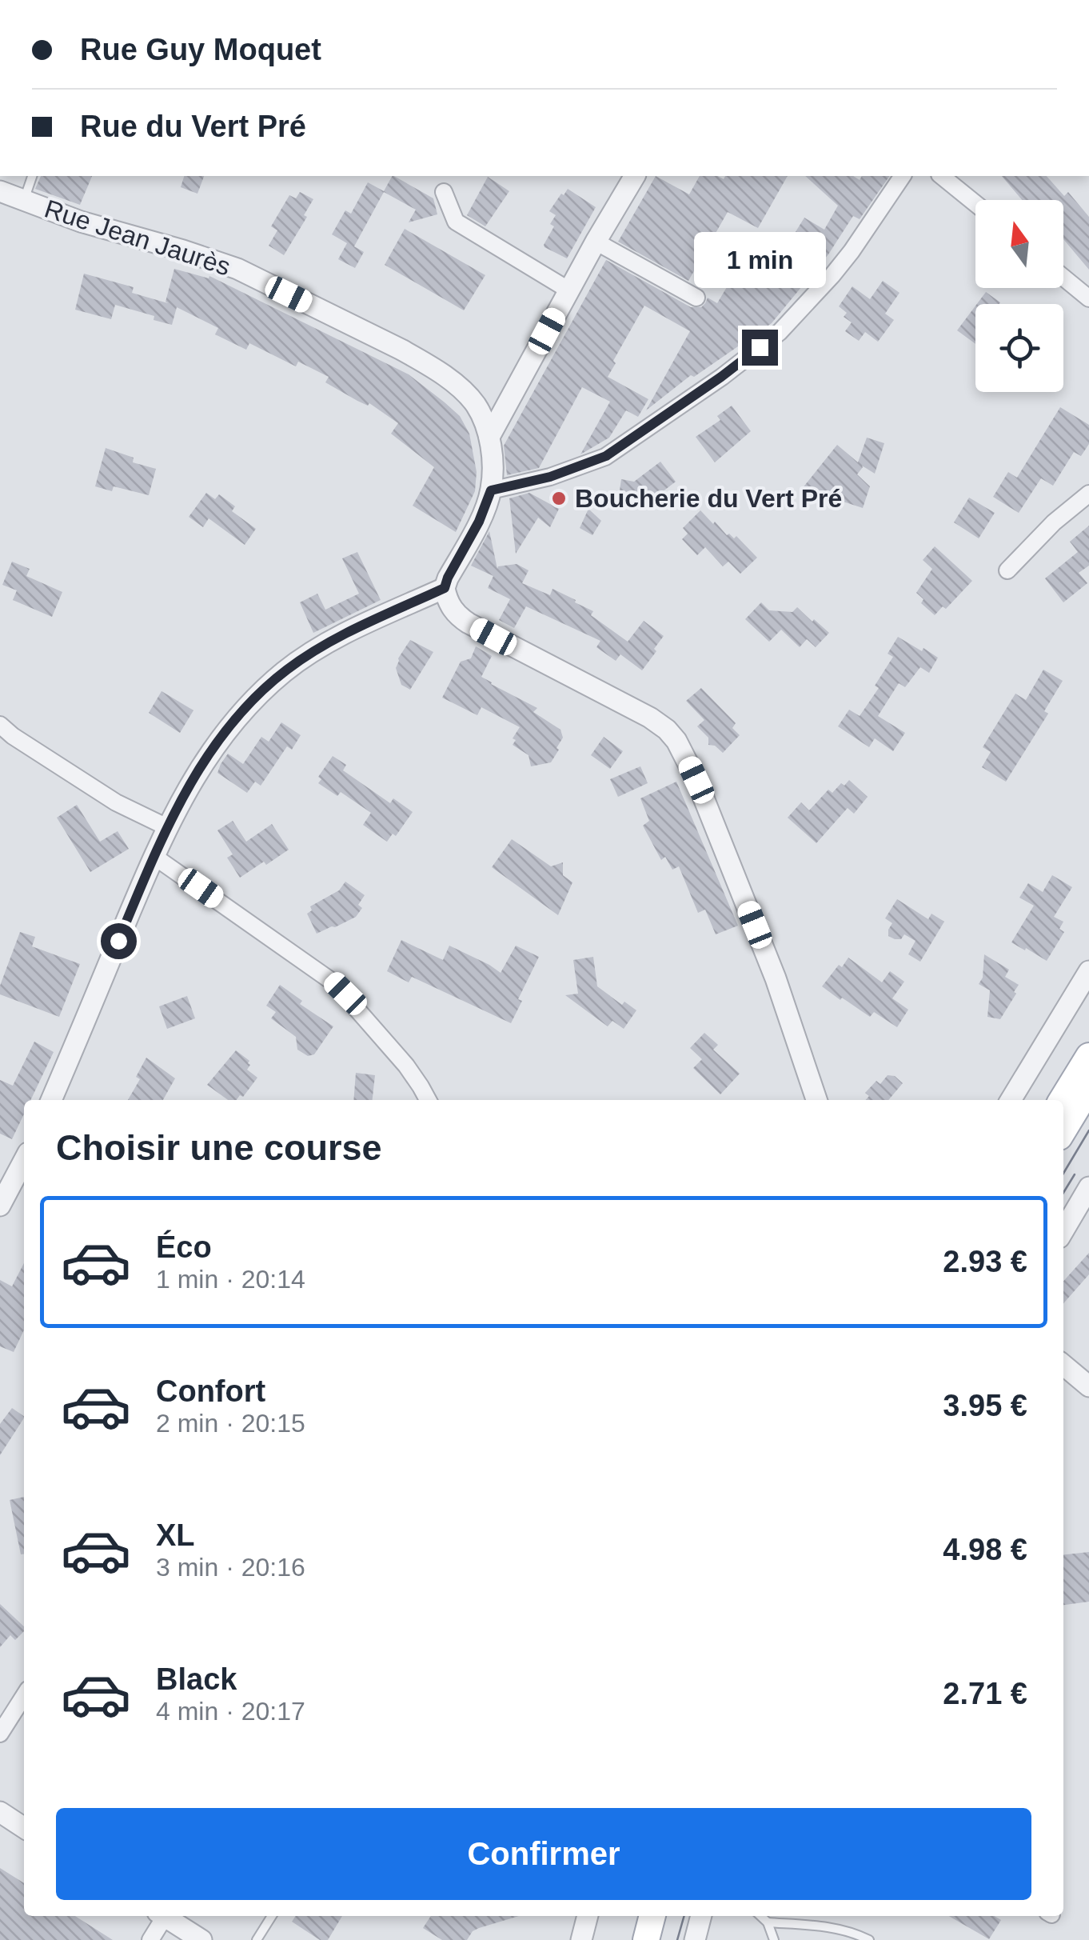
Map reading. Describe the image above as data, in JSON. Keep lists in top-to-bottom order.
{
  "streets": {
    "street": ["Rue Jean Jaurès"]
  },
  "places": ["Boucherie du Vert Pré"],
  "north": "top",
  "page": {
    "banner": ["Rue Guy Moquet", "Rue du Vert Pré"],
    "bubble": "1 min",
    "heading": "Choisir une course",
    "list": [
      {
        "name": "Éco",
        "note": "1 min · 20:14",
        "value": "2.93 €"
      },
      {
        "name": "Confort",
        "note": "2 min · 20:15",
        "value": "3.95 €"
      },
      {
        "name": "XL",
        "note": "3 min · 20:16",
        "value": "4.98 €"
      },
      {
        "name": "Black",
        "note": "4 min · 20:17",
        "value": "2.71 €"
      }
    ],
    "buttons": "Confirmer"
  }
}
